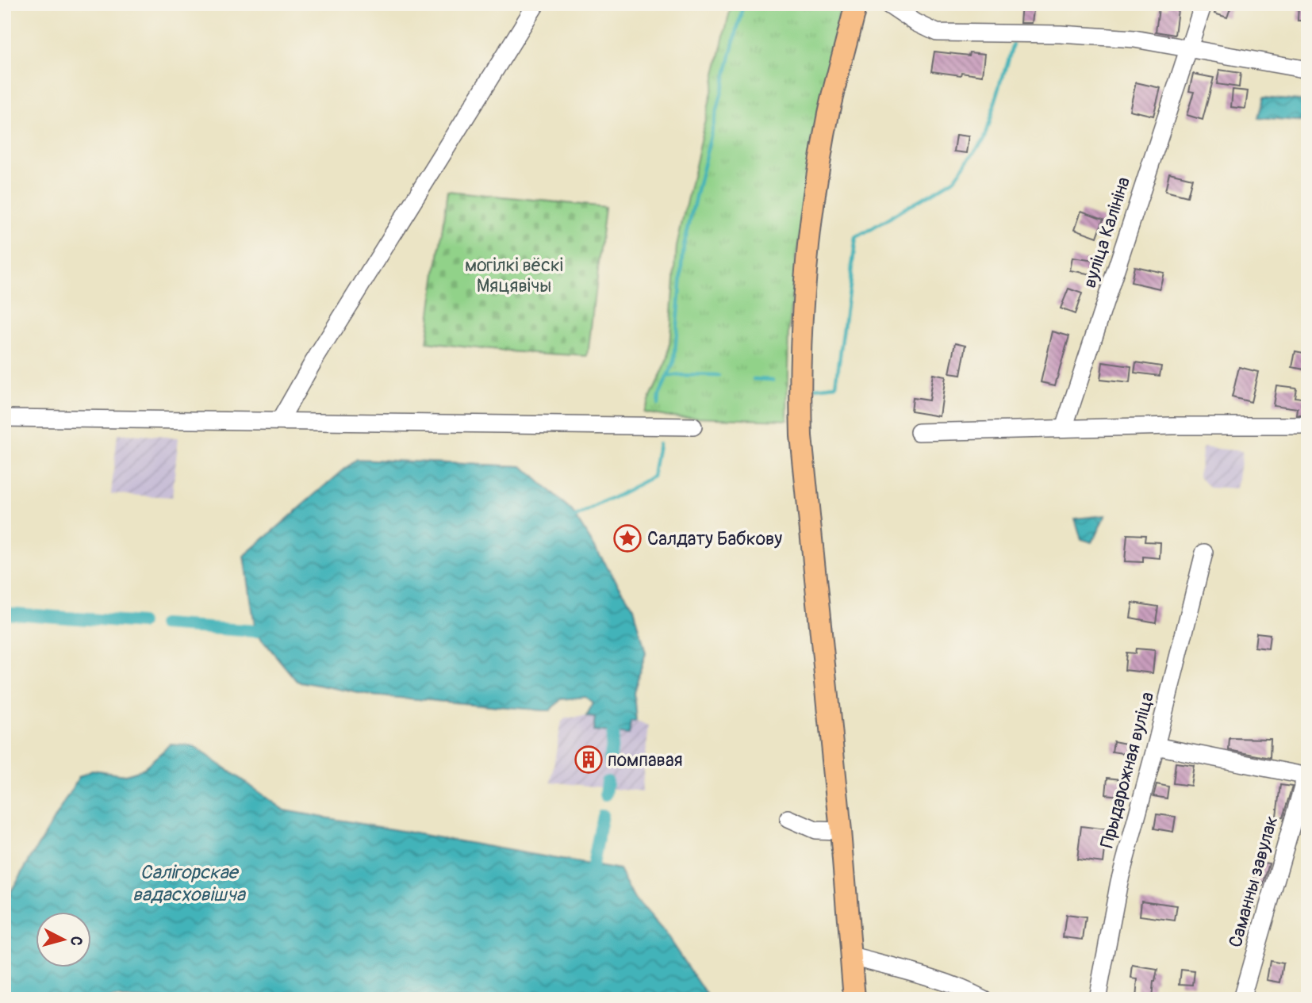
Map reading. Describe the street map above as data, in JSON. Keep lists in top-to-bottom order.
{
  "streets": {
    "street": ["вуліца Калініна", "Прыдарожная вуліца", "Саманны завулак"]
  },
  "crossings": [
    ["Прыдарожная вуліца", "Саманны завулак"]
  ],
  "water": ["Салігорскае вадасховішча"],
  "parks": ["могілкі вёскі Мяцявічы"],
  "places": {
    "place": ["Салдату Бабкову"],
    "building": ["помпавая"]
  },
  "north": "right"
}
